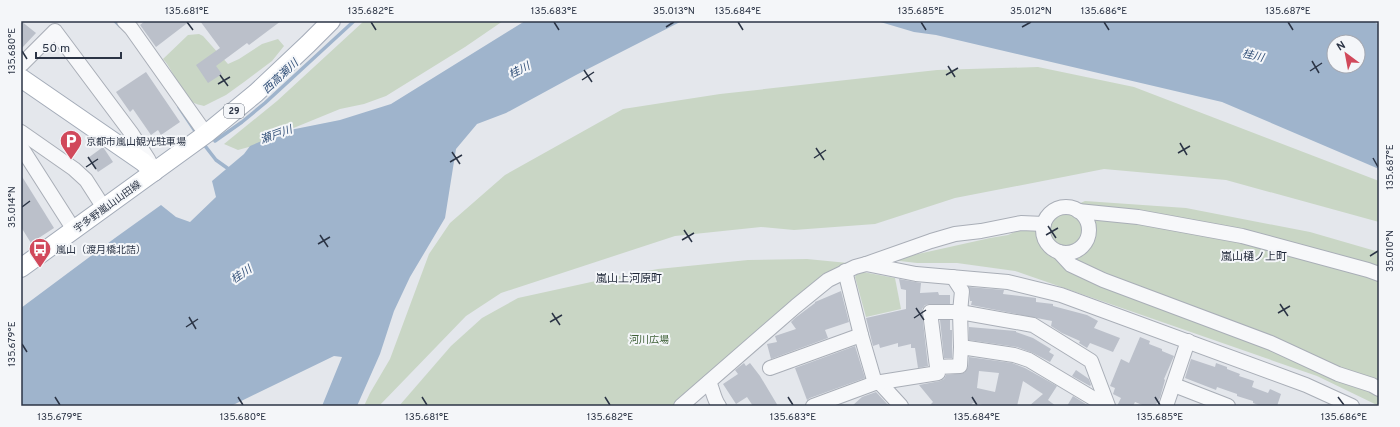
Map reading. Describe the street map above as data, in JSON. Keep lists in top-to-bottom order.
{
  "streets": {
    "main road": ["29", "宇多野嵐山山田線"]
  },
  "districts": ["嵐山樋ノ上町", "嵐山上河原町"],
  "water": ["桂川", "西高瀬川", "瀬戸川"],
  "parks": ["河川広場"],
  "places": {
    "parking": ["京都市嵐山観光駐車場"],
    "bus stop": ["嵐山（渡月橋北詰）"]
  },
  "scale_bar": "50 m",
  "north": "top left",
  "coordinates": [
    "135.681°E",
    "135.682°E",
    "135.683°E",
    "35.013°N",
    "135.684°E",
    "135.685°E",
    "35.012°N",
    "135.686°E",
    "135.687°E",
    "135.680°E",
    "35.014°N",
    "35.010°N",
    "135.679°E"
  ]
}
